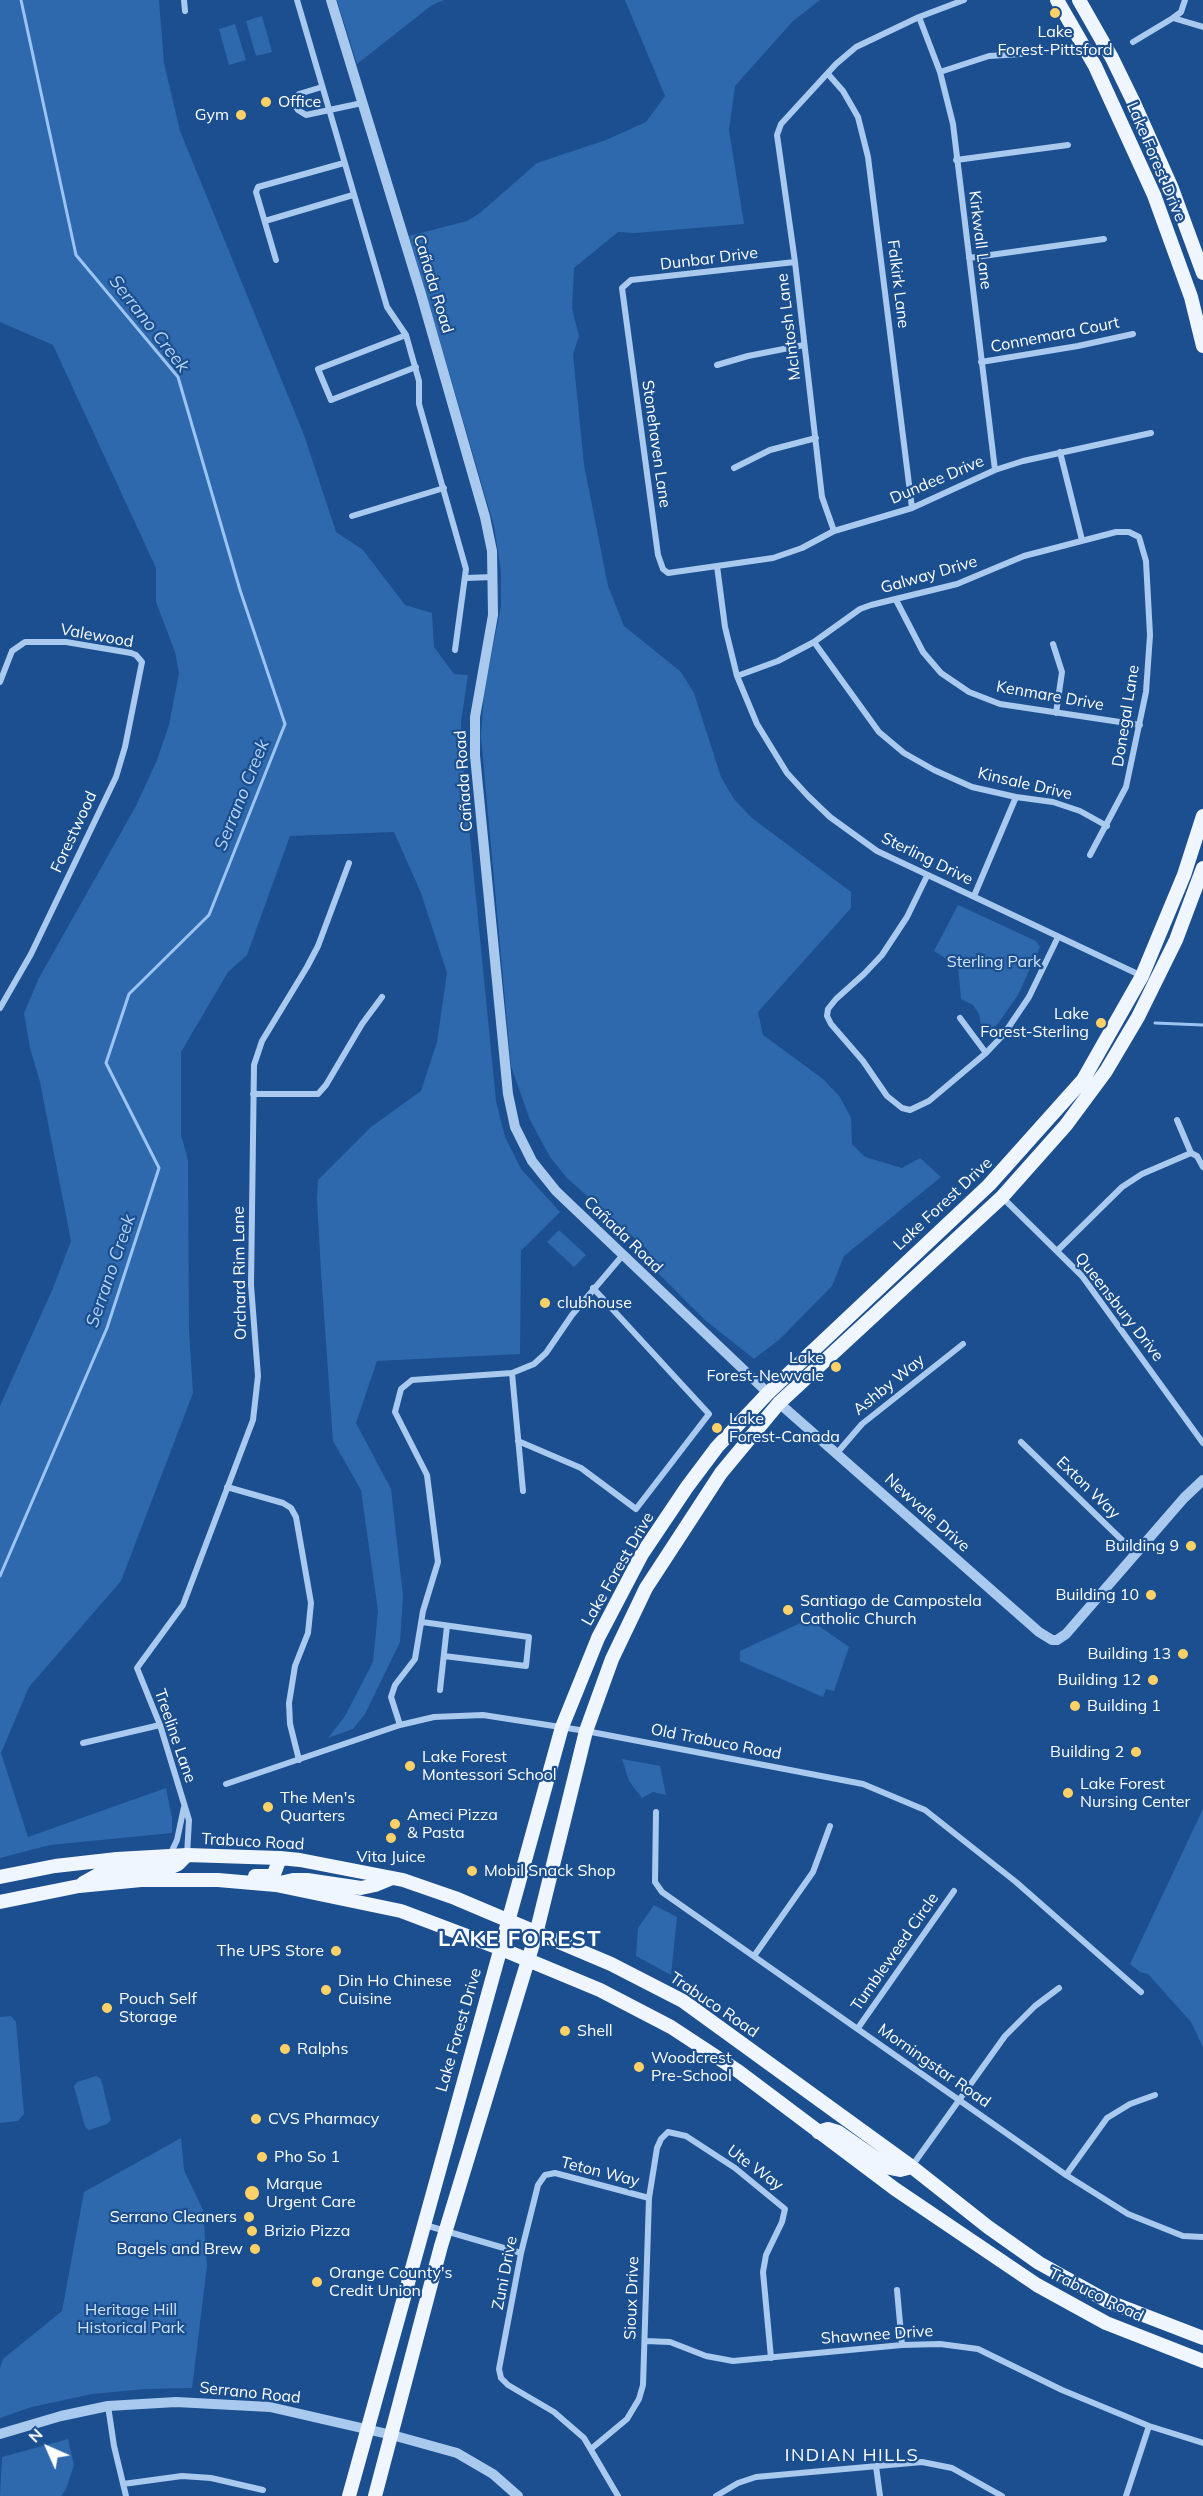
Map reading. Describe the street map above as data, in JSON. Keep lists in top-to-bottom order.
{
  "streets": {
    "main road": ["Lake Forest Drive", "Trabuco Road"],
    "street": [
      "Kirkwall Lane",
      "Dunbar Drive",
      "Cañada Road",
      "Falkirk Lane",
      "McIntosh Lane",
      "Connemara Court",
      "Stonehaven Lane",
      "Dundee Drive",
      "Galway Drive",
      "Valewood",
      "Kenmare Drive",
      "Donegal Lane",
      "Kinsale Drive",
      "Forestwood",
      "Sterling Drive",
      "Orchard Rim Lane",
      "Queensbury Drive",
      "Ashby Way",
      "Exton Way",
      "Newvale Drive",
      "Treeline Lane",
      "Old Trabuco Road",
      "Tumbleweed Circle",
      "Morningstar Road",
      "Ute Way",
      "Teton Way",
      "Zuni Drive",
      "Sioux Drive",
      "Shawnee Drive",
      "Serrano Road"
    ]
  },
  "crossings": [
    ["Lake Forest Drive", "Cañada Road"],
    ["Lake Forest Drive", "Sterling Drive"],
    ["Lake Forest Drive", "Queensbury Drive"],
    ["Lake Forest Drive", "Newvale Drive"],
    ["Lake Forest Drive", "Old Trabuco Road"],
    ["Lake Forest Drive", "Trabuco Road"],
    ["Lake Forest Drive", "Serrano Road"],
    ["Kirkwall Lane", "Connemara Court"],
    ["Kirkwall Lane", "Dundee Drive"],
    ["Dunbar Drive", "McIntosh Lane"],
    ["Dunbar Drive", "Stonehaven Lane"],
    ["Cañada Road", "Newvale Drive"],
    ["Falkirk Lane", "McIntosh Lane"],
    ["Falkirk Lane", "Dundee Drive"],
    ["McIntosh Lane", "Dundee Drive"],
    ["Stonehaven Lane", "Dundee Drive"],
    ["Dundee Drive", "Sterling Drive"],
    ["Galway Drive", "Kenmare Drive"],
    ["Galway Drive", "Donegal Lane"],
    ["Galway Drive", "Kinsale Drive"],
    ["Galway Drive", "Sterling Drive"],
    ["Valewood", "Forestwood"],
    ["Kenmare Drive", "Donegal Lane"],
    ["Donegal Lane", "Kinsale Drive"],
    ["Orchard Rim Lane", "Treeline Lane"],
    ["Ashby Way", "Newvale Drive"],
    ["Exton Way", "Newvale Drive"],
    ["Treeline Lane", "Trabuco Road"],
    ["Tumbleweed Circle", "Morningstar Road"],
    ["Ute Way", "Sioux Drive"],
    ["Ute Way", "Shawnee Drive"],
    ["Teton Way", "Zuni Drive"],
    ["Teton Way", "Sioux Drive"],
    ["Zuni Drive", "Sioux Drive"],
    ["Sioux Drive", "Shawnee Drive"]
  ],
  "districts": ["LAKE FOREST", "INDIAN HILLS"],
  "water": ["Serrano Creek"],
  "parks": ["Sterling Park", "Heritage Hill Historical Park"],
  "places": [
    "Lake Forest-Pittsford",
    "Office",
    "Gym",
    "Lake Forest-Sterling",
    "clubhouse",
    "Lake Forest-Newvale",
    "Lake Forest-Canada",
    "Building 9",
    "Building 10",
    "Santiago de Campostela Catholic Church",
    "Building 13",
    "Building 12",
    "Building 1",
    "Building 2",
    "Lake Forest Montessori School",
    "Lake Forest Nursing Center",
    "The Men's Quarters",
    "Ameci Pizza & Pasta",
    "Vita Juice",
    "Mobil Snack Shop",
    "The UPS Store",
    "Din Ho Chinese Cuisine",
    "Pouch Self Storage",
    "Shell",
    "Ralphs",
    "Woodcrest Pre-School",
    "CVS Pharmacy",
    "Pho So 1",
    "Marque Urgent Care",
    "Serrano Cleaners",
    "Brizio Pizza",
    "Bagels and Brew",
    "Orange County's Credit Union"
  ],
  "north": "top left"
}
